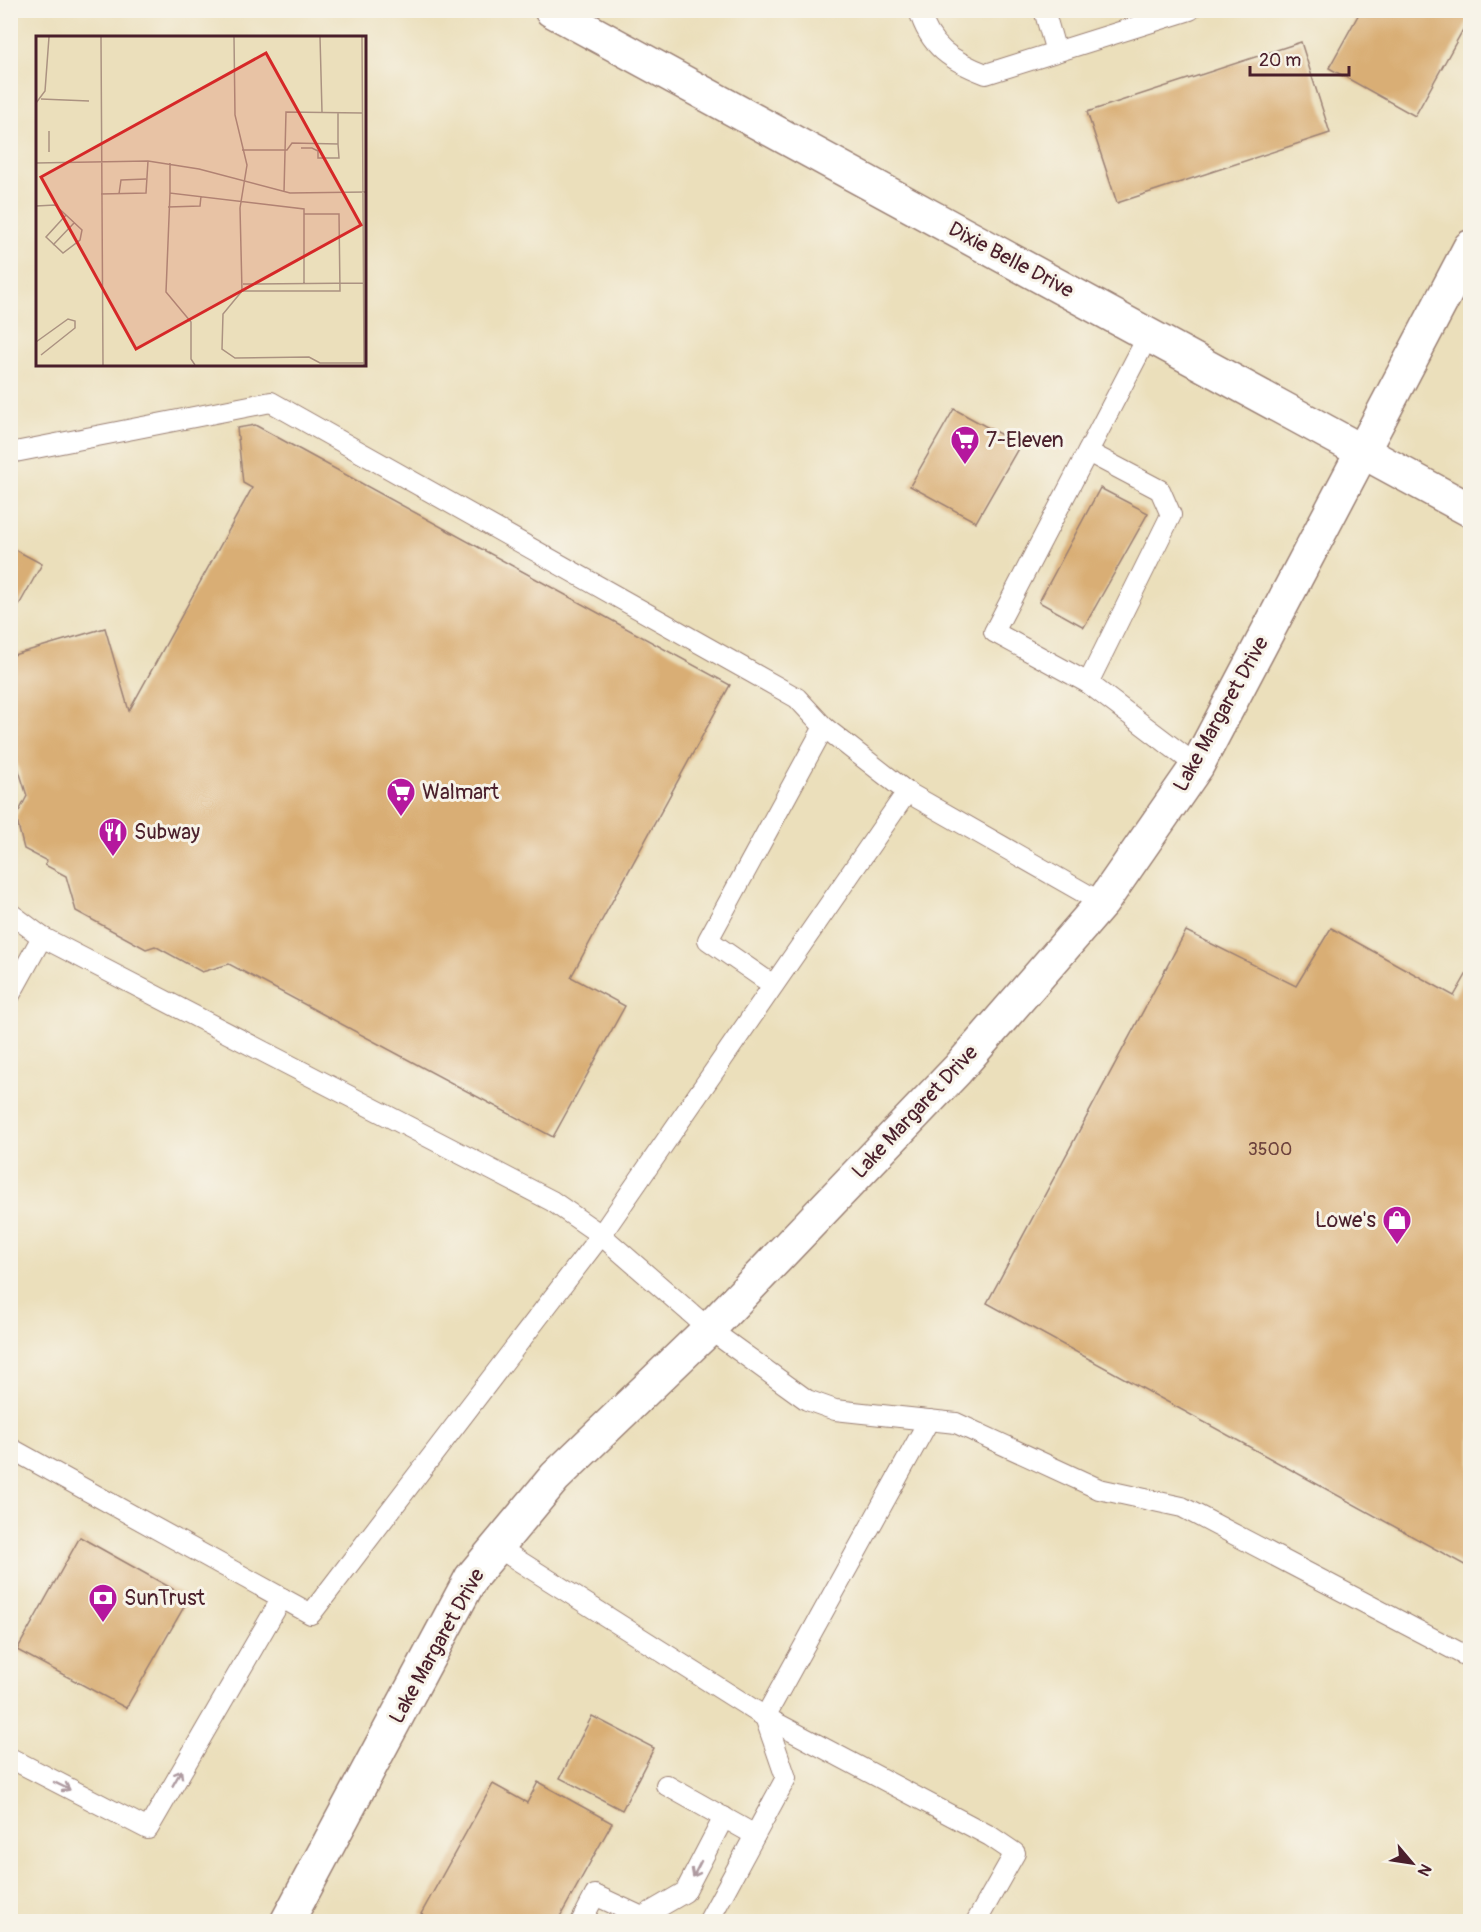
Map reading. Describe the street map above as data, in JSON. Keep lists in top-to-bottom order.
{
  "streets": {
    "street": ["Dixie Belle Drive", "Lake Margaret Drive"]
  },
  "crossings": [
    ["Dixie Belle Drive", "Lake Margaret Drive"]
  ],
  "places": {
    "supermarket": ["7-Eleven", "Walmart"],
    "restaurant": ["Subway"],
    "shop": ["Lowe's"],
    "bank": ["SunTrust"]
  },
  "house_numbers": ["3500"],
  "scale_bar": "20 m",
  "north": "bottom right"
}
